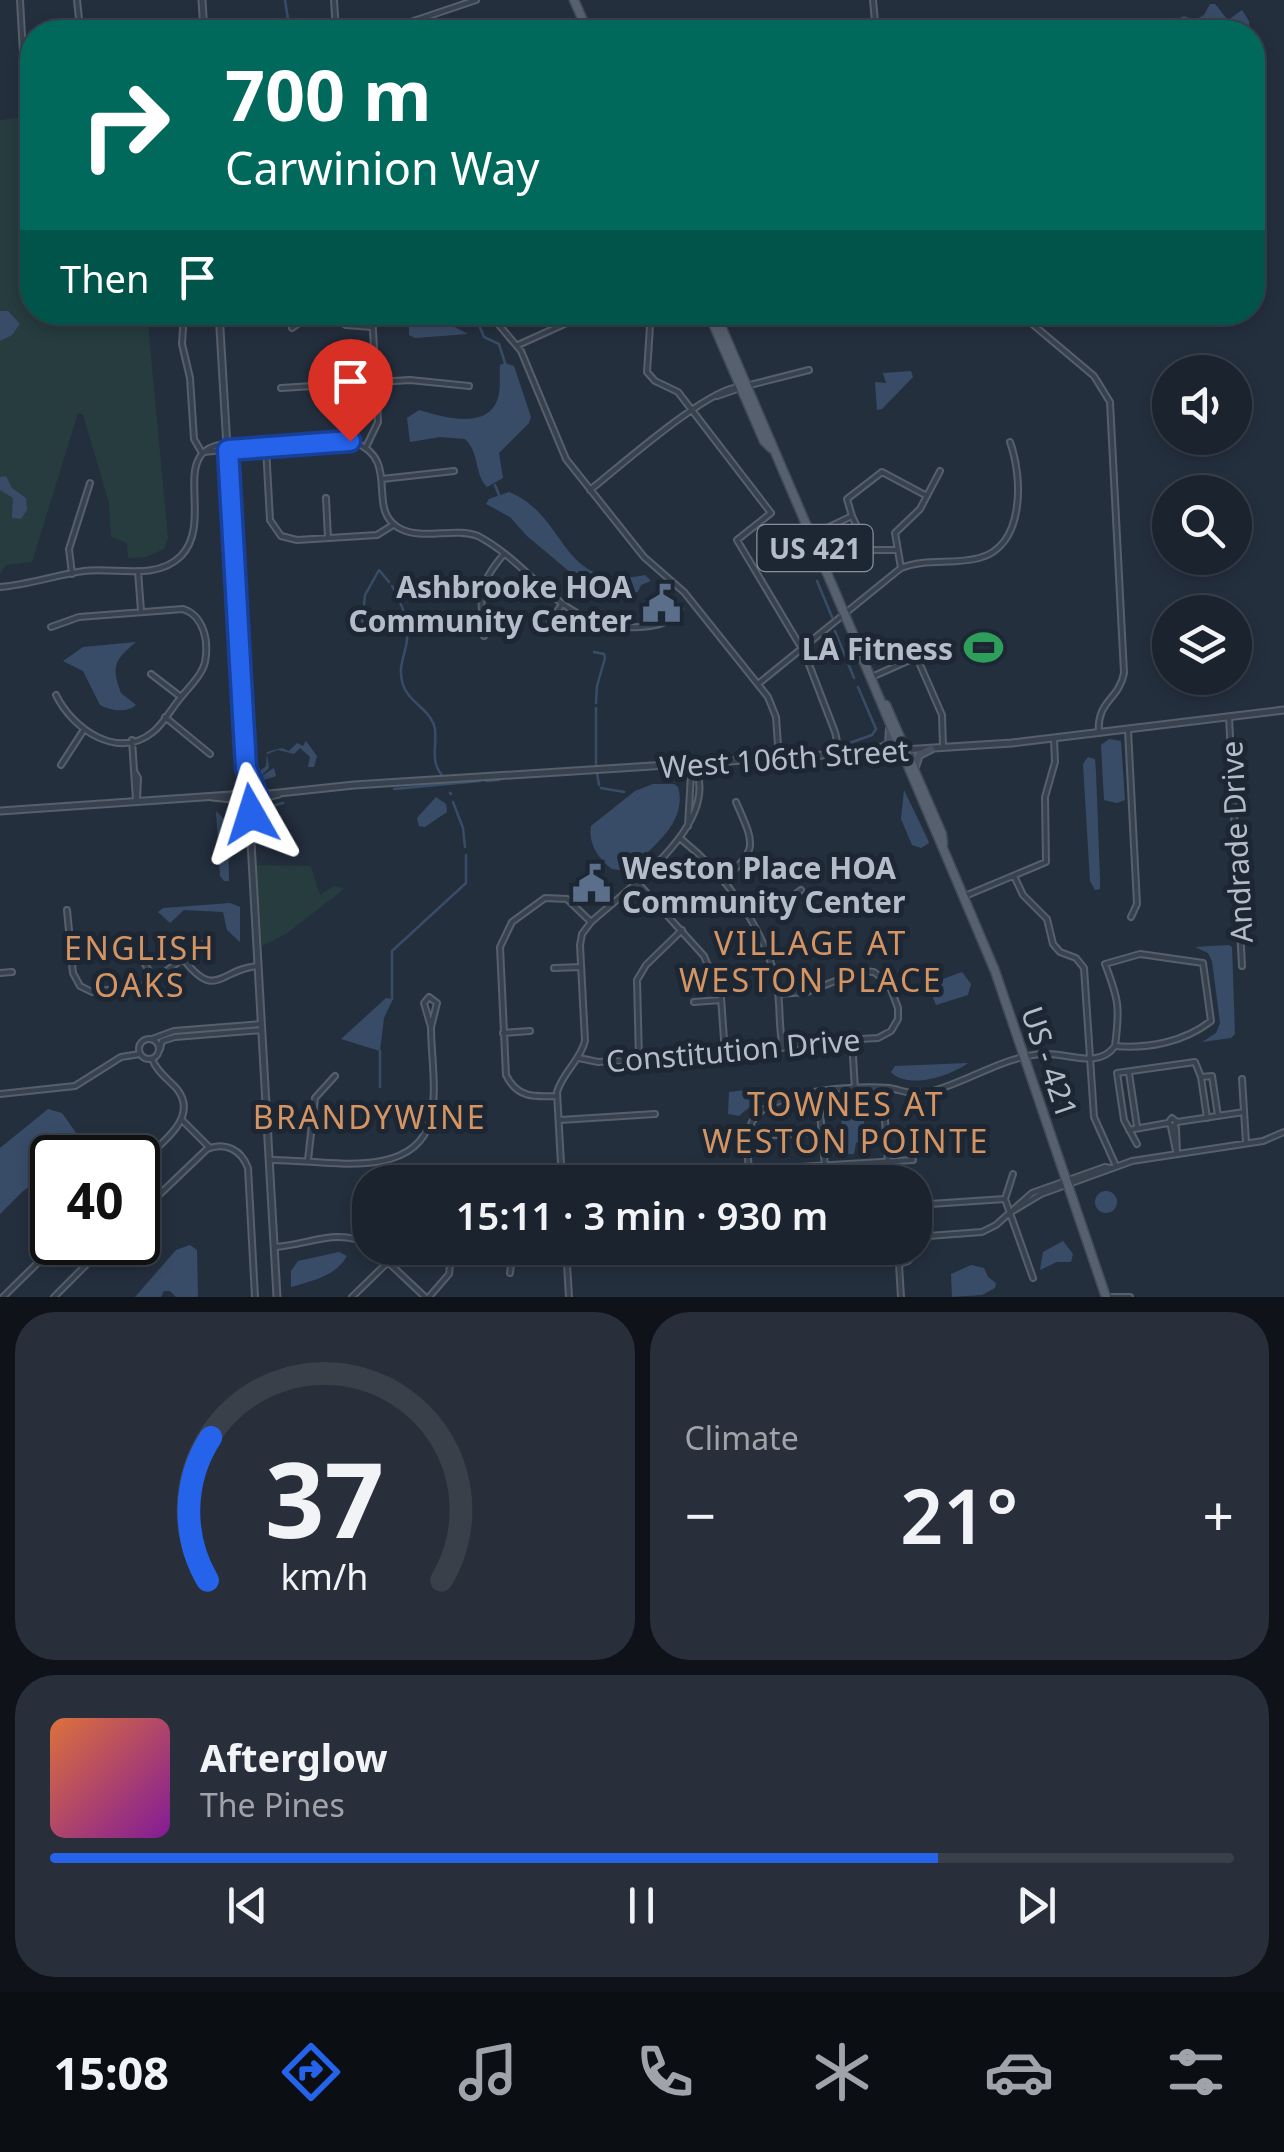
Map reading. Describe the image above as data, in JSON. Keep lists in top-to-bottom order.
{
  "streets": {
    "main road": ["US 421", "US - 421"],
    "street": ["West 106th Street", "Andrade Drive", "Constitution Drive"]
  },
  "crossings": [
    ["West 106th Street", "Andrade Drive"],
    ["West 106th Street", "US - 421"]
  ],
  "districts": [
    "VILLAGE AT WESTON PLACE",
    "ENGLISH OAKS",
    "TOWNES AT WESTON POINTE",
    "BRANDYWINE"
  ],
  "places": {
    "public building": ["Ashbrooke HOA Community Center", "Weston Place HOA Community Center"],
    "sports": ["LA Fitness"]
  },
  "page": {
    "turn": ["700 m", "Carwinion Way"],
    "then": "Then",
    "limit": "40",
    "trip": "15:11 · 3 min · 930 m",
    "tile": "Climate",
    "heat": ["−", "21°", "+"],
    "song": ["Afterglow", "The Pines"],
    "tabs": "15:08",
    "gauge": ["37", "km/h"]
  }
}
